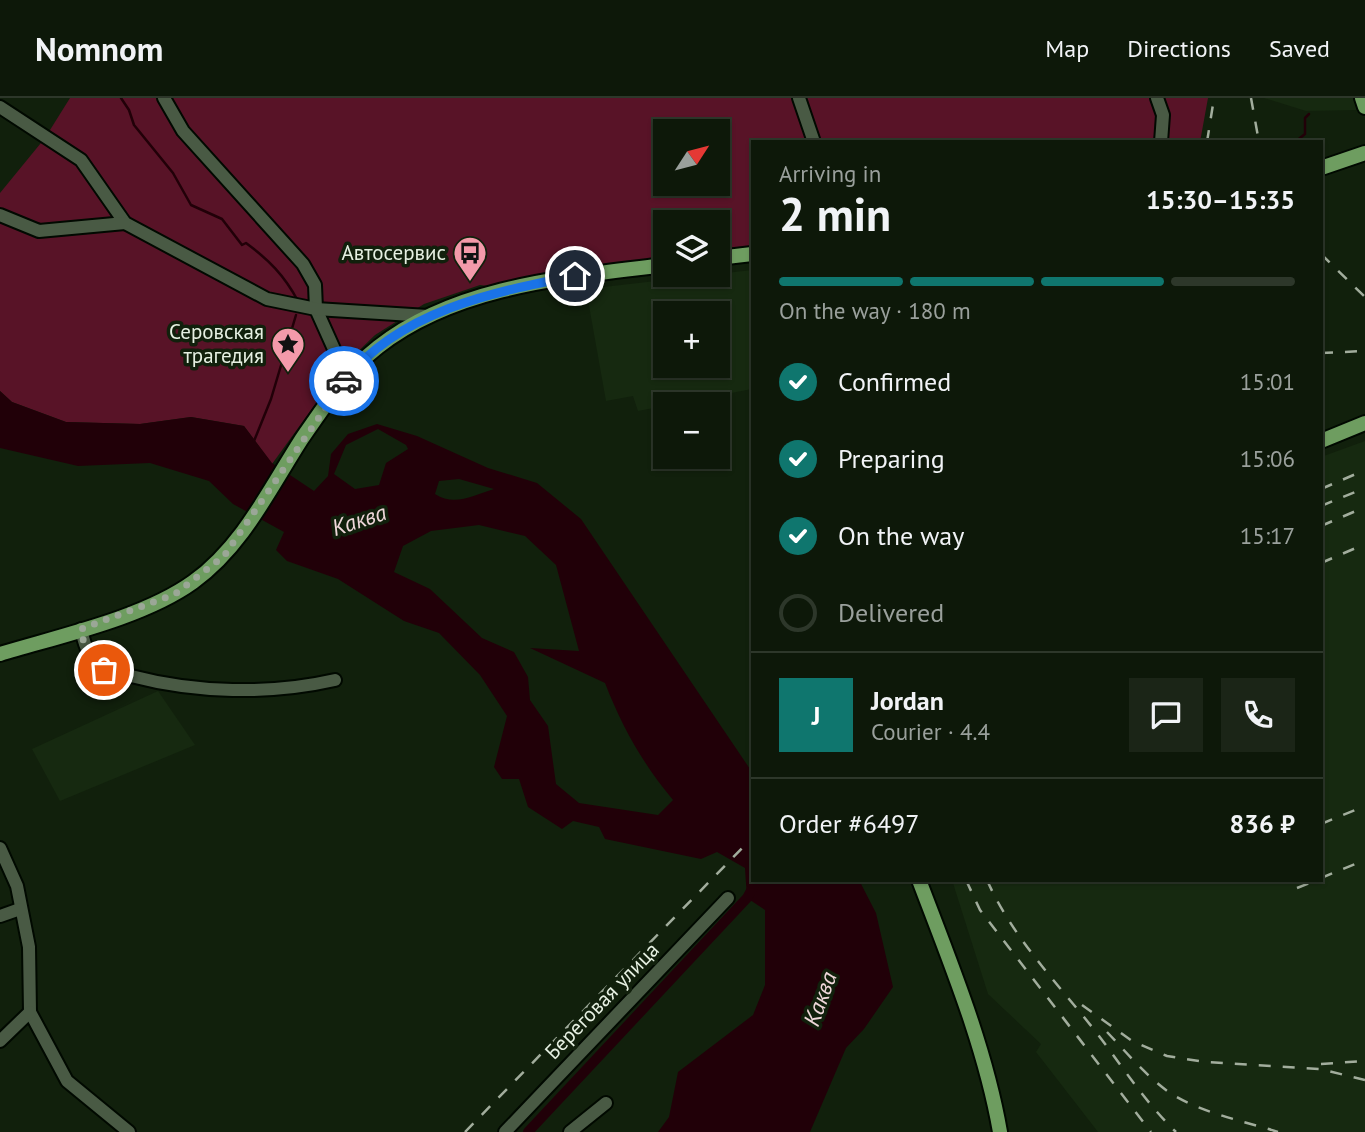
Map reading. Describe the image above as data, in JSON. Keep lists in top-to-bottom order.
{
  "streets": {
    "street": ["Береговая улица"]
  },
  "water": ["Каква"],
  "places": {
    "bus stop": ["Автосервис"],
    "place": ["Серовская трагедия"]
  },
  "north": "top right",
  "page": {
    "header": "Nomnom",
    "nav": ["Map", "Directions", "Saved"],
    "map_buttons": ["+", "−"],
    "heading": ["2 min", "Arriving in", "15:30–15:35"],
    "panel": [
      "Jordan",
      "Courier · 4.4",
      "Order #6497",
      "836 ₽"
    ],
    "bar": "On the way · 180 m",
    "list": [
      ["Confirmed", "15:01"],
      ["Preparing", "15:06"],
      ["On the way", "15:17"],
      "Delivered"
    ],
    "round": "J"
  }
}
